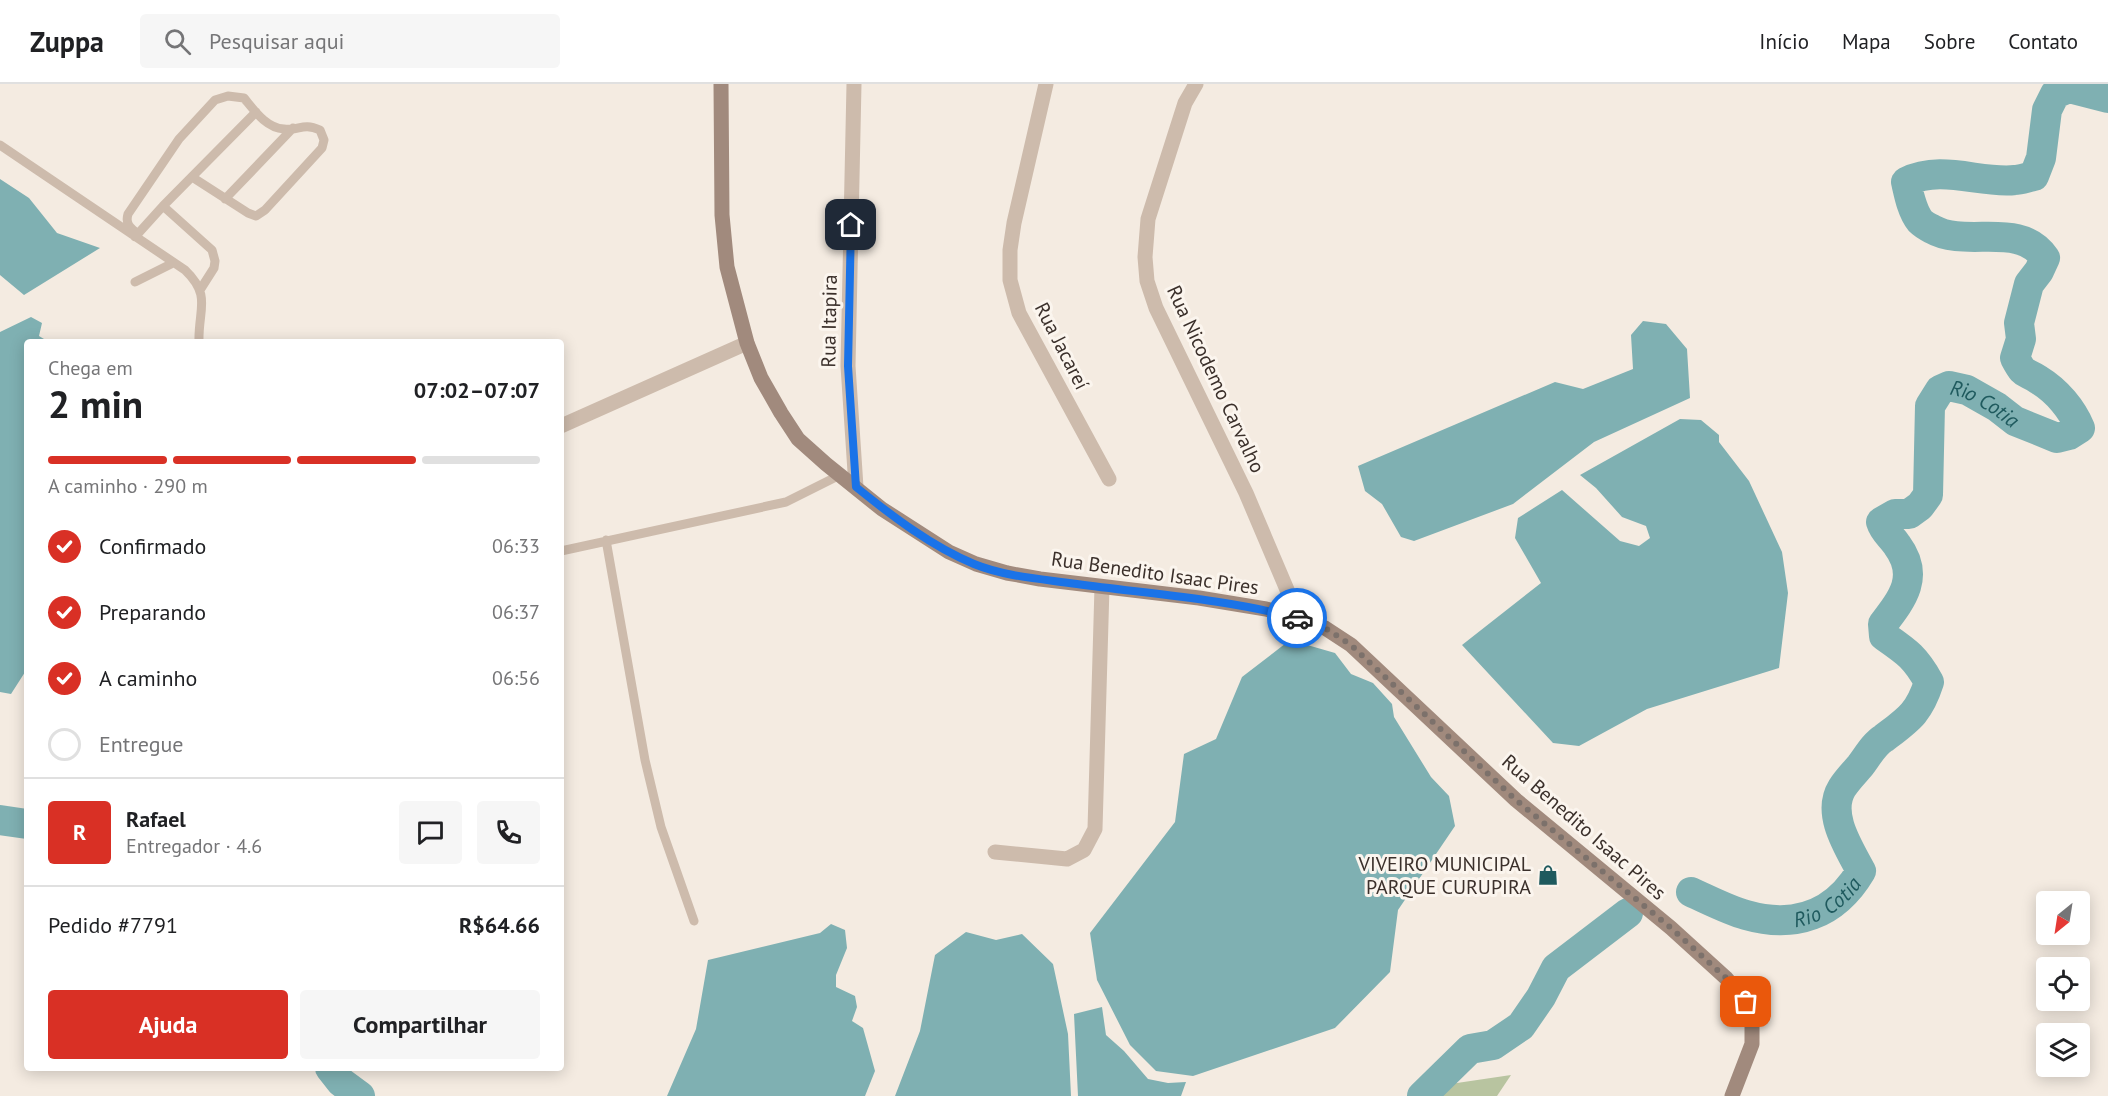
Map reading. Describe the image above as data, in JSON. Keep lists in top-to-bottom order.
{
  "streets": {
    "street": [
      "Rua Itapira",
      "Rua Jacareí",
      "Rua Nicodemo Carvalho",
      "Rua Benedito Isaac Pires"
    ]
  },
  "crossings": [
    ["Rua Itapira", "Rua Benedito Isaac Pires"],
    ["Rua Nicodemo Carvalho", "Rua Benedito Isaac Pires"]
  ],
  "water": ["Rio Cotia"],
  "places": {
    "shop": ["VIVEIRO MUNICIPAL PARQUE CURUPIRA"]
  },
  "north": "bottom left",
  "page": {
    "header": "Zuppa",
    "search": "Pesquisar aqui",
    "nav": [
      "Início",
      "Mapa",
      "Sobre",
      "Contato"
    ],
    "heading": ["2 min", "Chega em", "07:02–07:07"],
    "panel": [
      "Rafael",
      "Entregador · 4.6",
      "Pedido #7791",
      "R$64.66"
    ],
    "bar": "A caminho · 290 m",
    "list": [
      ["Confirmado", "06:33"],
      ["Preparando", "06:37"],
      ["A caminho", "06:56"],
      "Entregue"
    ],
    "round": "R",
    "buttons": ["Ajuda", "Compartilhar"]
  }
}
